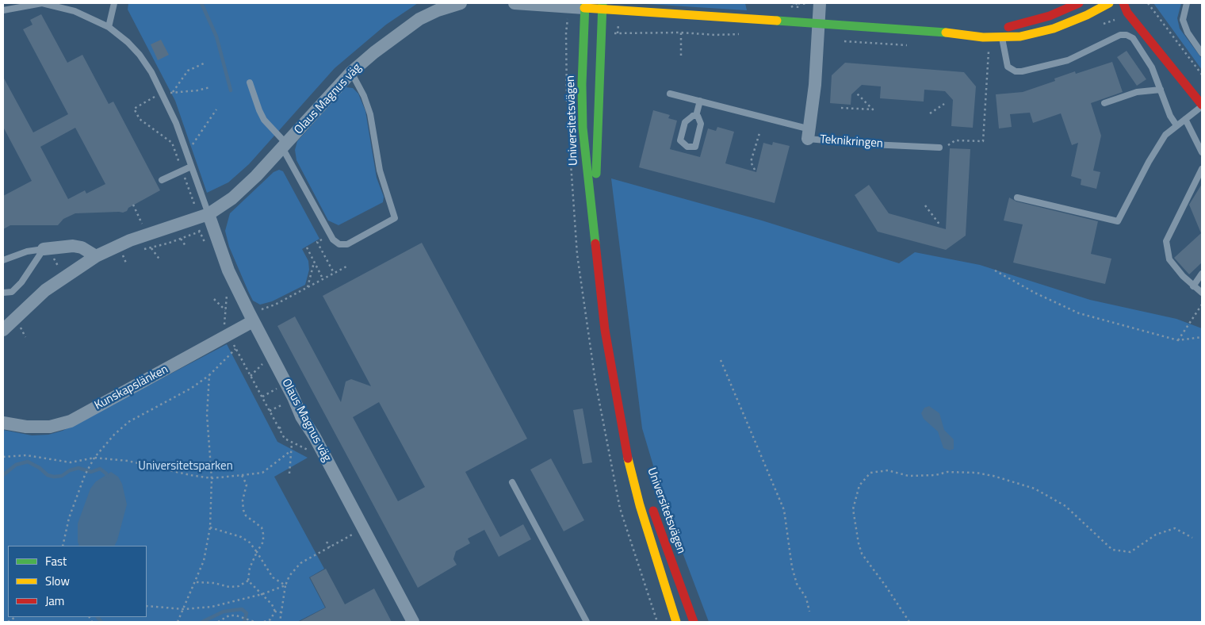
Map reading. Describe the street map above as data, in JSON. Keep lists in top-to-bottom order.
{
  "streets": {
    "main road": ["Universitetsvägen"],
    "street": ["Olaus Magnus väg", "Teknikringen", "Kunskapslänken"]
  },
  "crossings": [
    ["Olaus Magnus väg", "Kunskapslänken"]
  ],
  "parks": ["Universitetsparken"],
  "legend": ["Fast", "Slow", "Jam"]
}
